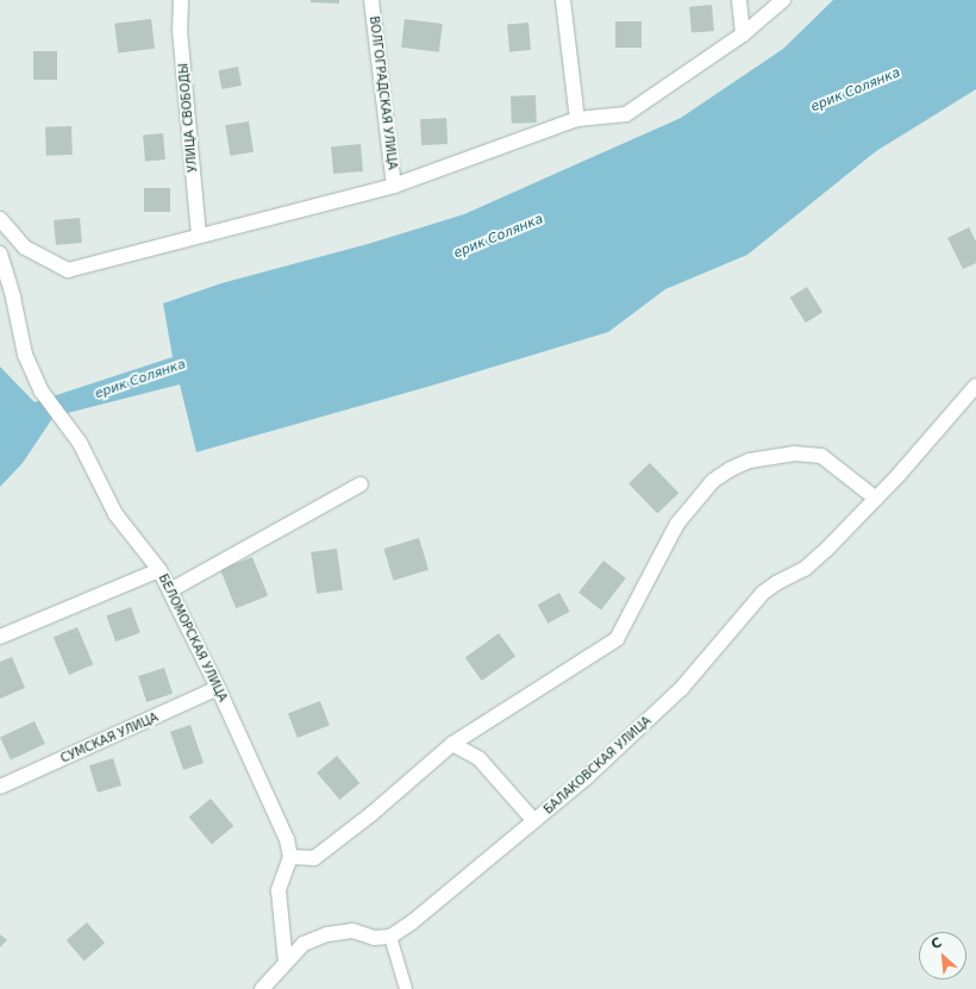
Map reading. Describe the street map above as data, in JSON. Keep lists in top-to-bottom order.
{
  "streets": {
    "street": [
      "ВОЛГОГРАДСКАЯ УЛИЦА",
      "УЛИЦА СВОБОДЫ",
      "БЕЛОМОРСКАЯ УЛИЦА",
      "СУМСКАЯ УЛИЦА",
      "БАЛАКОВСКАЯ УЛИЦА"
    ]
  },
  "crossings": [
    ["БЕЛОМОРСКАЯ УЛИЦА", "СУМСКАЯ УЛИЦА"]
  ],
  "water": ["ерик Солянка"],
  "north": "top left"
}
